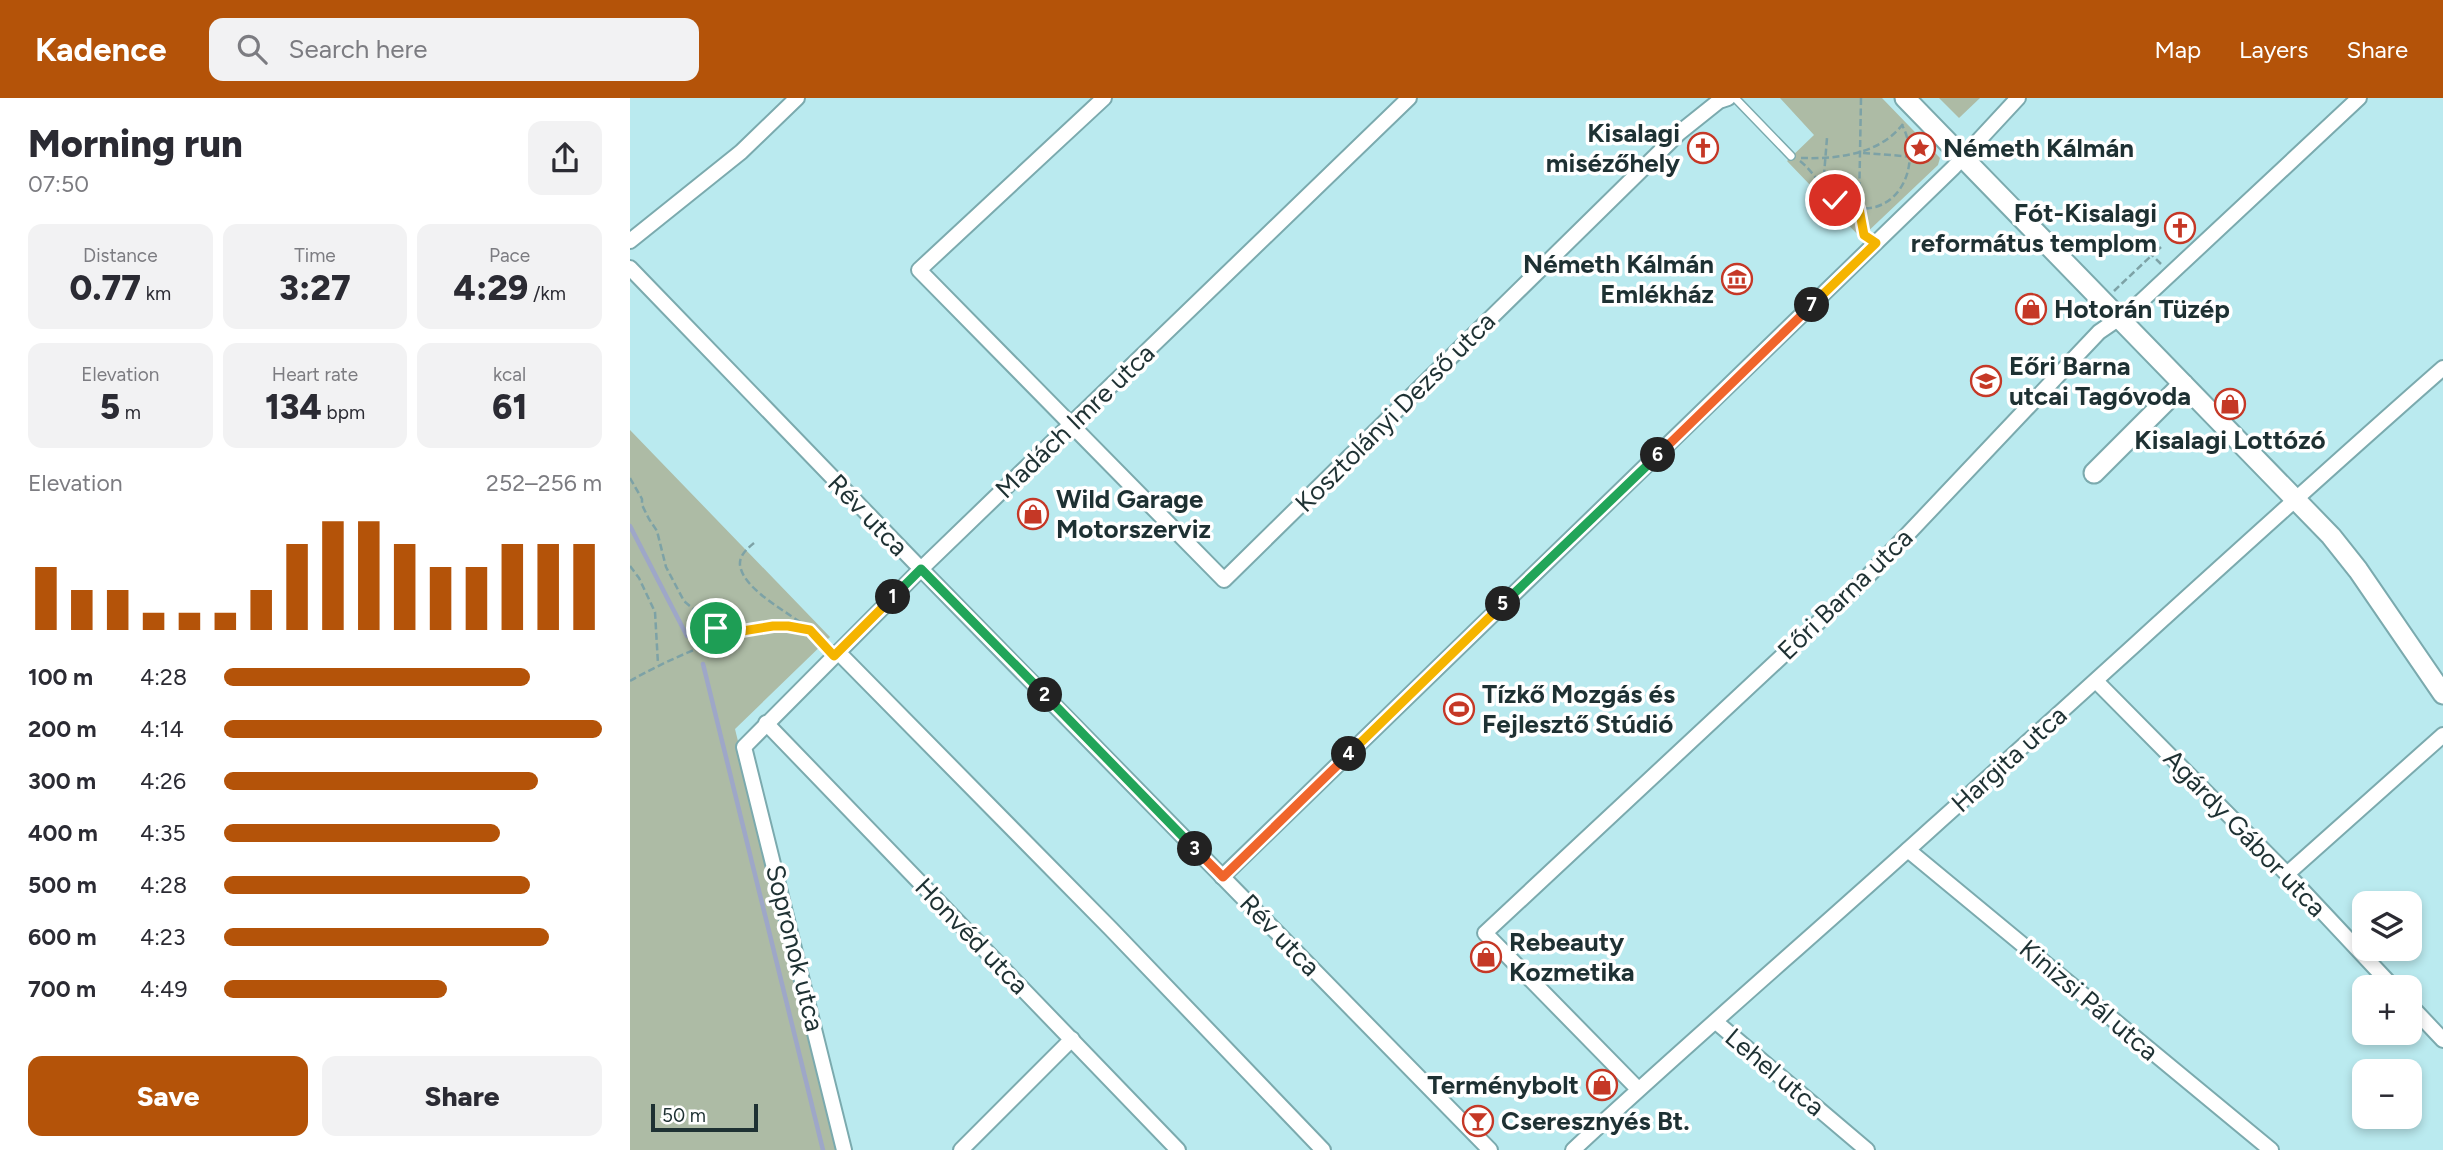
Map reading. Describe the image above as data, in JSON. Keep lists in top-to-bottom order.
{
  "streets": {
    "street": [
      "Kosztolányi Dezső utca",
      "Madách Imre utca",
      "Rév utca",
      "Eőri Barna utca",
      "Hargita utca",
      "Agárdy Gábor utca",
      "Honvéd utca",
      "Sopronok utca",
      "Kinizsi Pál utca",
      "Lehel utca"
    ]
  },
  "crossings": [
    ["Kosztolányi Dezső utca", "Madách Imre utca"],
    ["Madách Imre utca", "Rév utca"],
    ["Madách Imre utca", "Honvéd utca"],
    ["Madách Imre utca", "Sopronok utca"],
    ["Eőri Barna utca", "Hargita utca"],
    ["Hargita utca", "Agárdy Gábor utca"],
    ["Hargita utca", "Kinizsi Pál utca"],
    ["Hargita utca", "Lehel utca"]
  ],
  "places": {
    "church": ["Kisalagi misézőhely", "Fót-Kisalagi református templom"],
    "place": ["Németh Kálmán"],
    "museum": ["Németh Kálmán Emlékház"],
    "shop": [
      "Hotorán Tüzép",
      "Kisalagi Lottózó",
      "Wild Garage Motorszerviz",
      "Rebeauty Kozmetika",
      "Terménybolt"
    ],
    "school or university": ["Eőri Barna utcai Tagóvoda"],
    "sports": ["Tízkő Mozgás és Fejlesztő Stúdió"],
    "bar": ["Cseresznyés Bt."]
  },
  "scale_bar": "50 m",
  "page": {
    "header": "Kadence",
    "search": "Search here",
    "nav": ["Map", "Layers", "Share"],
    "heading": ["Morning run", "07:50"],
    "stats": [
      ["Distance", "0.77 km"],
      ["Time", "3:27"],
      ["Pace", "4:29 /km"],
      ["Elevation", "5 m"],
      ["Heart rate", "134 bpm"],
      ["kcal", "61"]
    ],
    "pins": [
      "7",
      "6",
      "1",
      "5",
      "2",
      "4",
      "3"
    ],
    "chart": ["Elevation", "252–256 m"],
    "list": [
      {
        "name": "100 m",
        "note": "4:28"
      },
      {
        "name": "200 m",
        "note": "4:14"
      },
      {
        "name": "300 m",
        "note": "4:26"
      },
      {
        "name": "400 m",
        "note": "4:35"
      },
      {
        "name": "500 m",
        "note": "4:28"
      },
      {
        "name": "600 m",
        "note": "4:23"
      },
      {
        "name": "700 m",
        "note": "4:49"
      }
    ],
    "map_buttons": ["+", "−"],
    "buttons": ["Save", "Share"],
    "scale": "50 m"
  }
}
